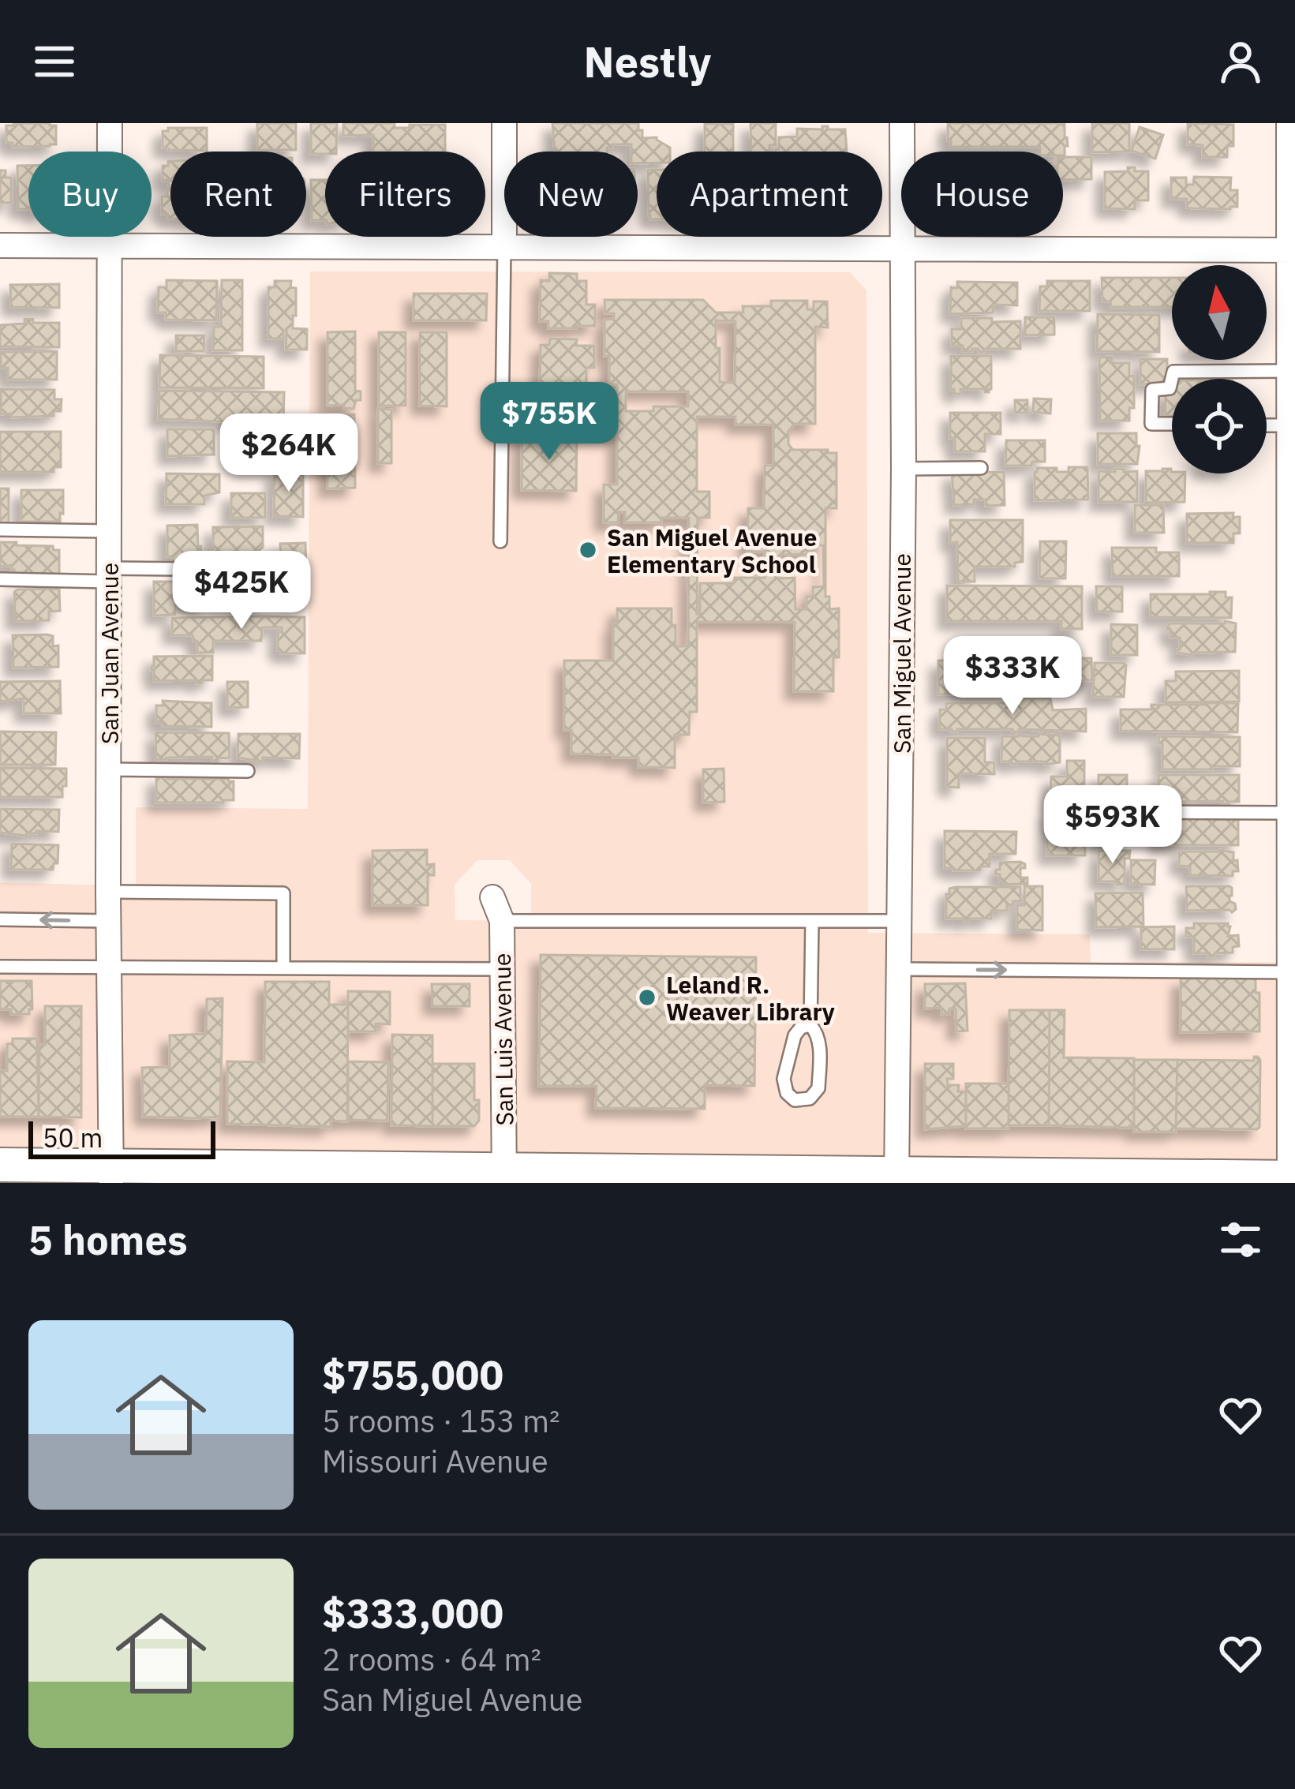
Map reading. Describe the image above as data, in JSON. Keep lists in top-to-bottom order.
{
  "streets": {
    "street": ["San Juan Avenue", "San Miguel Avenue", "San Luis Avenue"]
  },
  "places": ["San Miguel Avenue Elementary School", "Leland R. Weaver Library"],
  "scale_bar": "50 m",
  "north": "top",
  "page": {
    "header": "Nestly",
    "chip": [
      "Buy",
      "Rent",
      "Filters",
      "New",
      "Apartment",
      "House"
    ],
    "price": [
      "$755K",
      "$264K",
      "$425K",
      "$333K",
      "$593K"
    ],
    "scale": "50 m",
    "heading": "5 homes",
    "list": [
      {
        "name": "$755,000",
        "note": "5 rooms · 153 m² · Missouri Avenue"
      },
      {
        "name": "$333,000",
        "note": "2 rooms · 64 m² · San Miguel Avenue"
      }
    ]
  }
}
